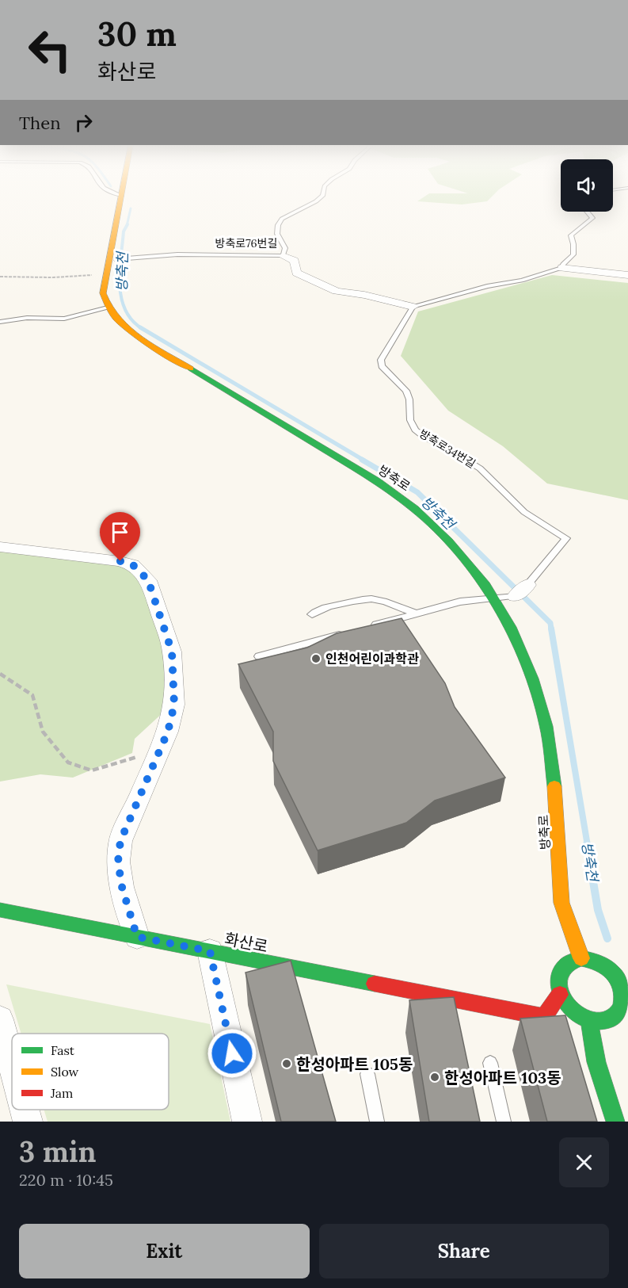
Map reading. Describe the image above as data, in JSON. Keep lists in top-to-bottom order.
{
  "streets": {
    "street": ["방축로", "화산로"],
    "lane": ["방축로76번길", "방축로34번길"]
  },
  "crossings": [
    ["방축로34번길", "방축로"],
    ["방축로", "화산로"]
  ],
  "water": ["방축천"],
  "places": ["인천어린이과학관", "한성아파트 105동", "한성아파트 103동"],
  "legend": ["Fast", "Slow", "Jam"],
  "page": {
    "turn": ["30 m", "화산로"],
    "then": "Then",
    "heading": ["3 min", "220 m · 10:45"],
    "buttons": ["Exit", "Share"]
  }
}
